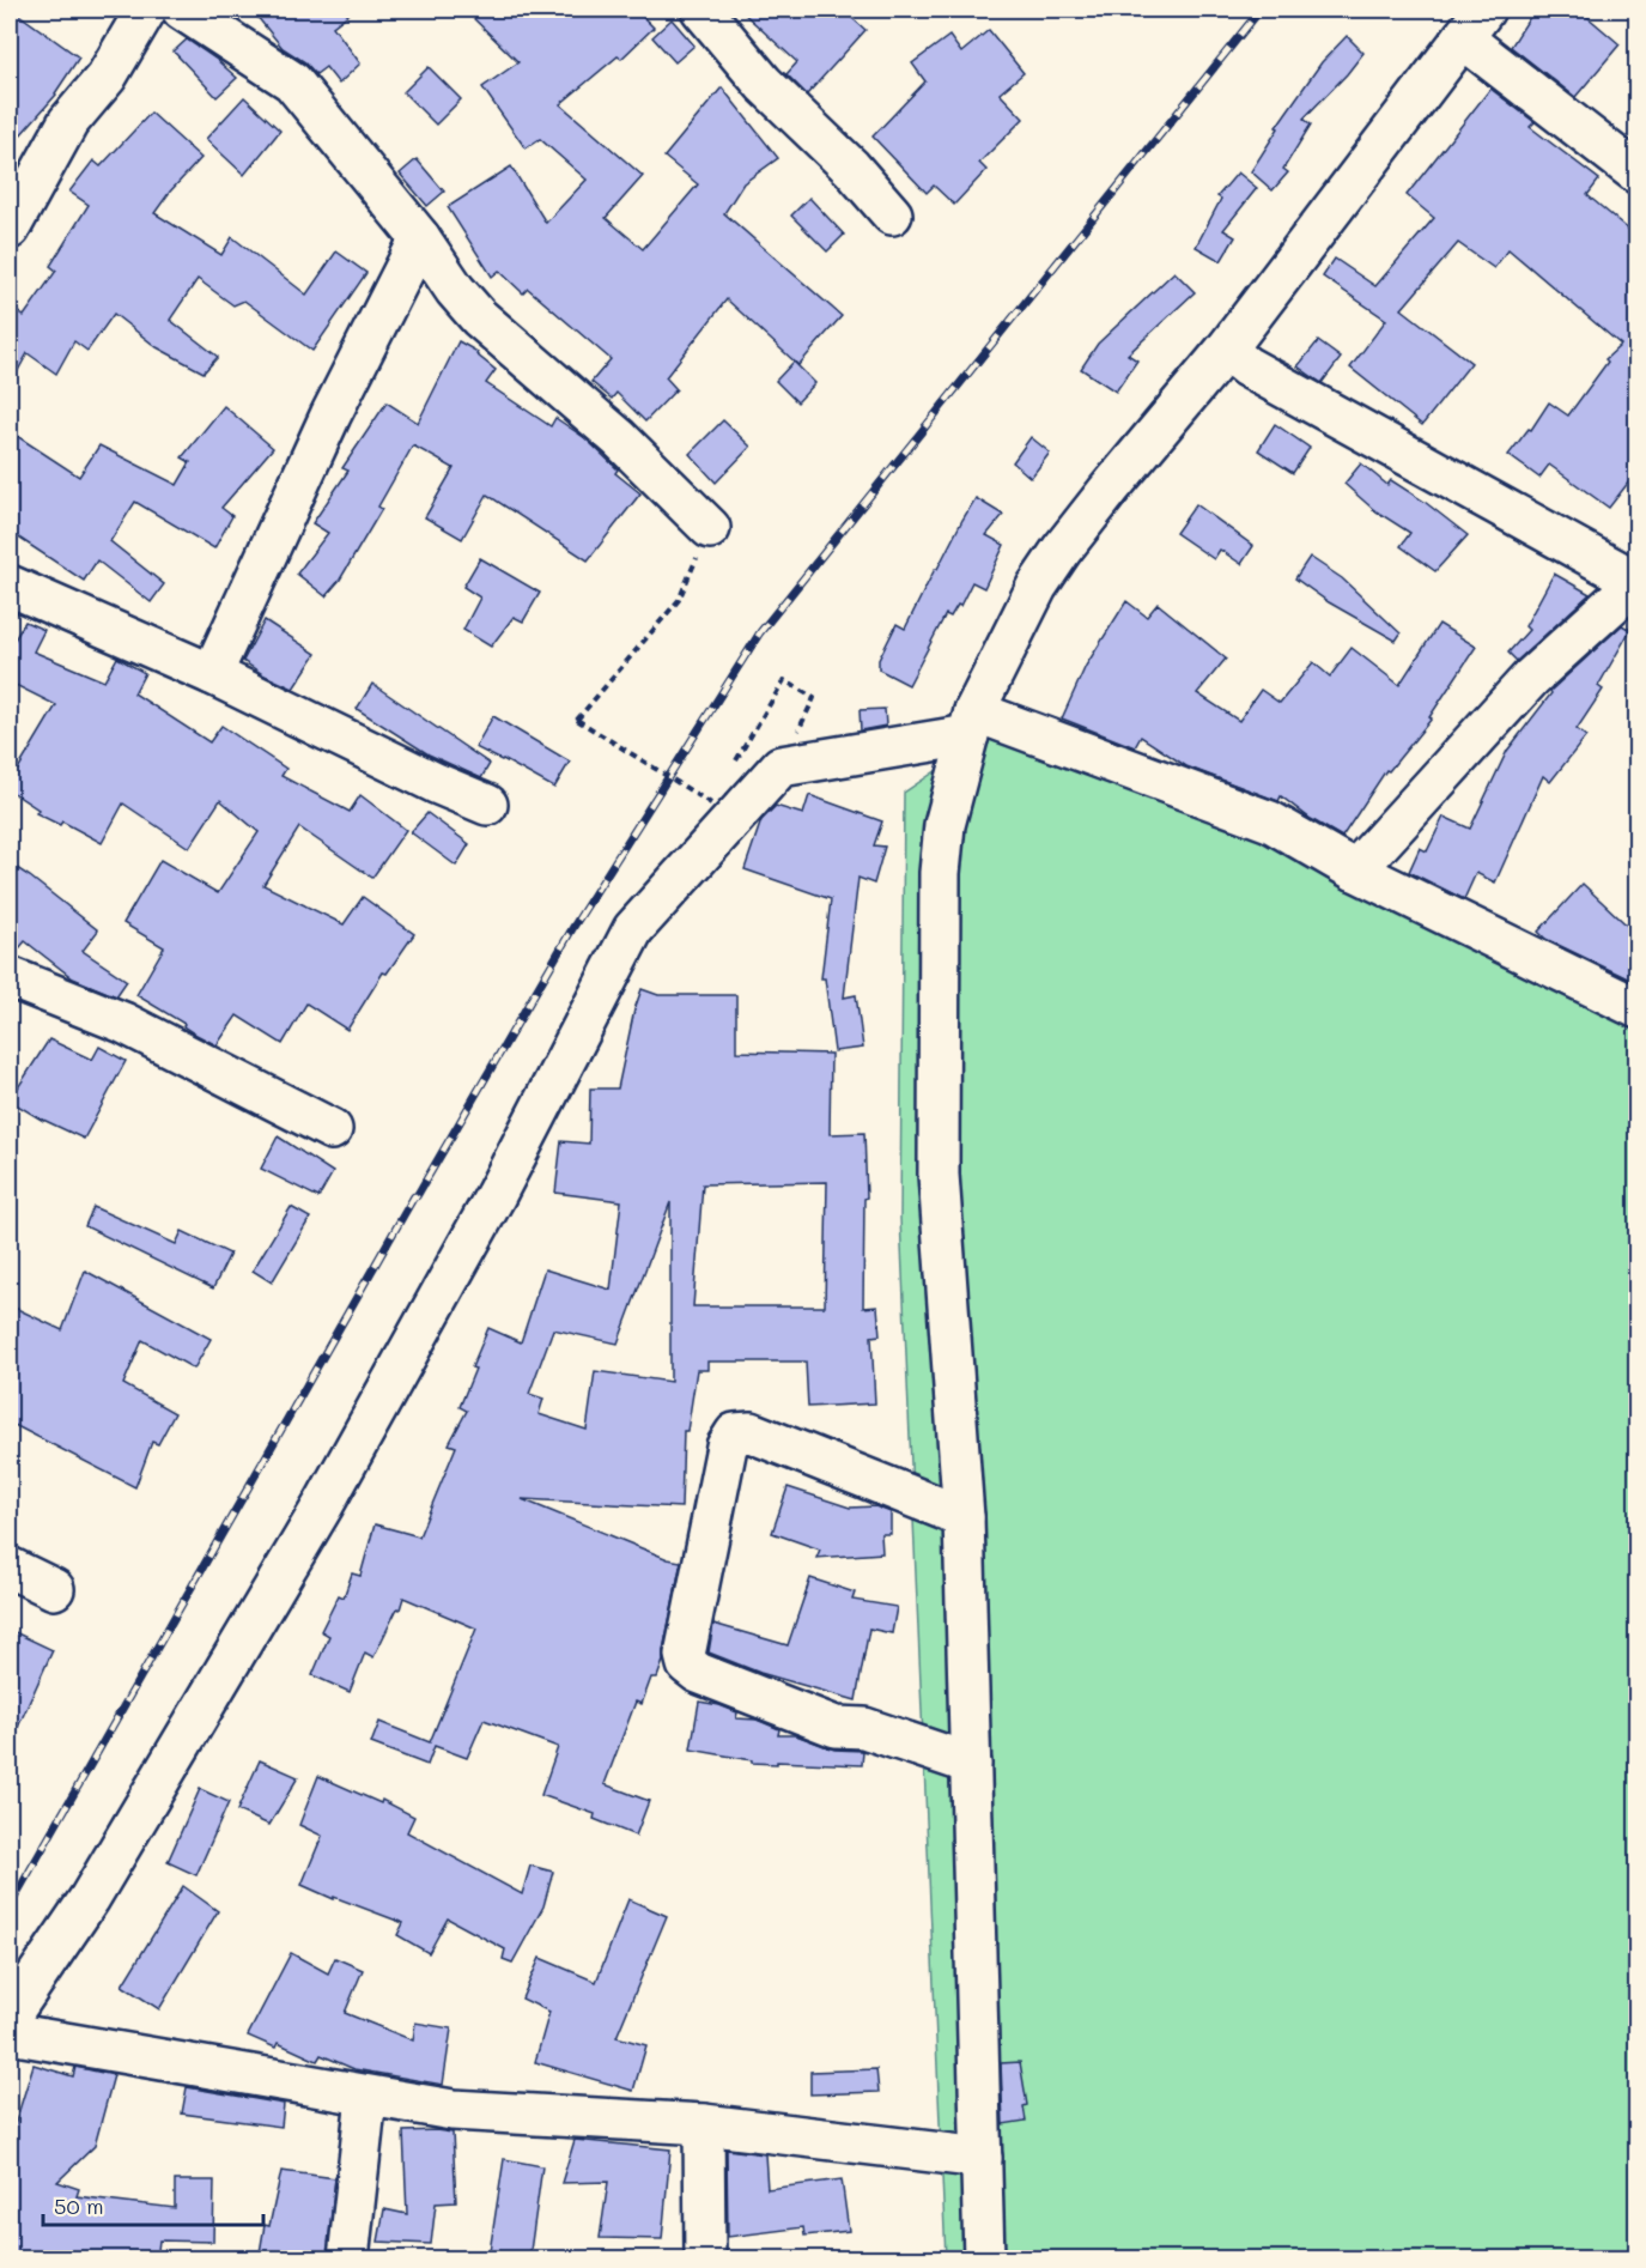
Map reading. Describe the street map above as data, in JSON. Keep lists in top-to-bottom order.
{
  "scale_bar": "50 m"
}
